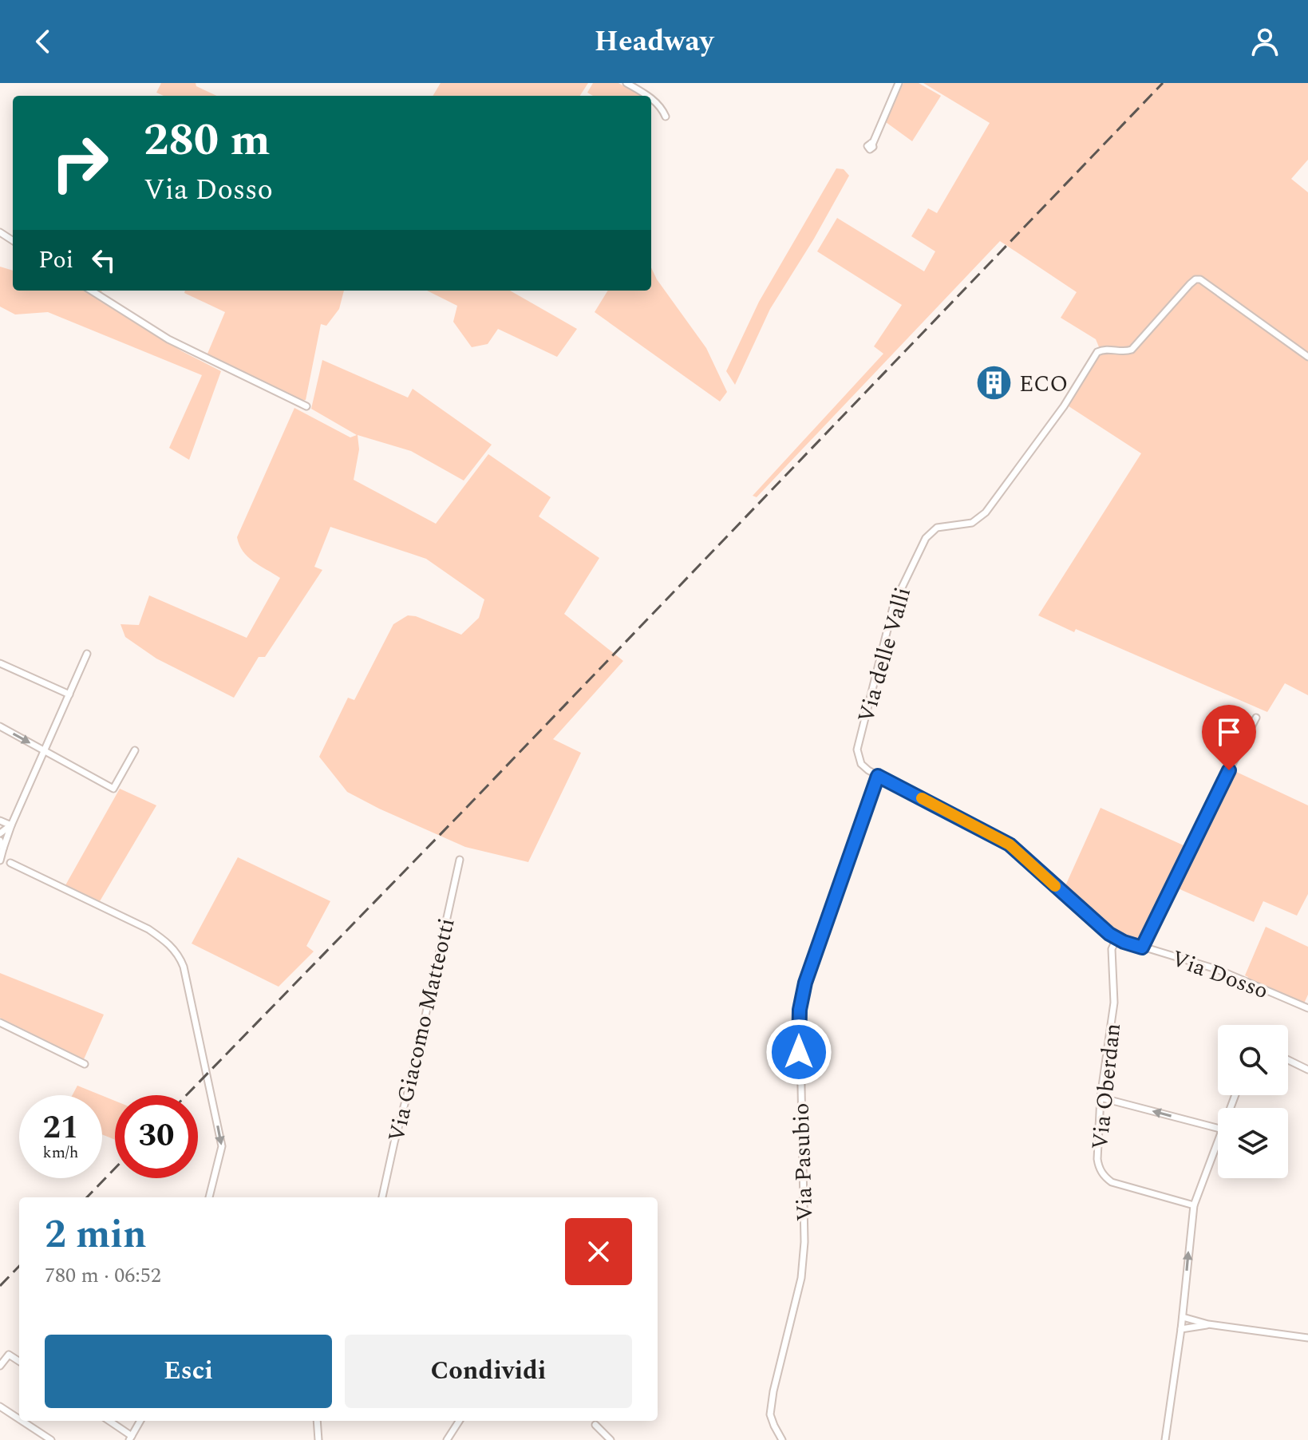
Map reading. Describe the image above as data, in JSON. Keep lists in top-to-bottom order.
{
  "streets": {
    "street": [
      "Via delle Valli",
      "Via Dosso",
      "Via Giacomo Matteotti",
      "Via Oberdan",
      "Via Pasubio"
    ]
  },
  "crossings": [
    ["Via delle Valli", "Via Dosso"],
    ["Via delle Valli", "Via Pasubio"],
    ["Via Dosso", "Via Oberdan"],
    ["Via Dosso", "Via Pasubio"]
  ],
  "places": {
    "building": ["ECO"]
  },
  "page": {
    "header": "Headway",
    "turn": ["280 m", "Via Dosso"],
    "then": "Poi",
    "speed": "21 km/h",
    "limit": "30",
    "heading": ["2 min", "780 m · 06:52"],
    "buttons": ["Esci", "Condividi"]
  }
}
